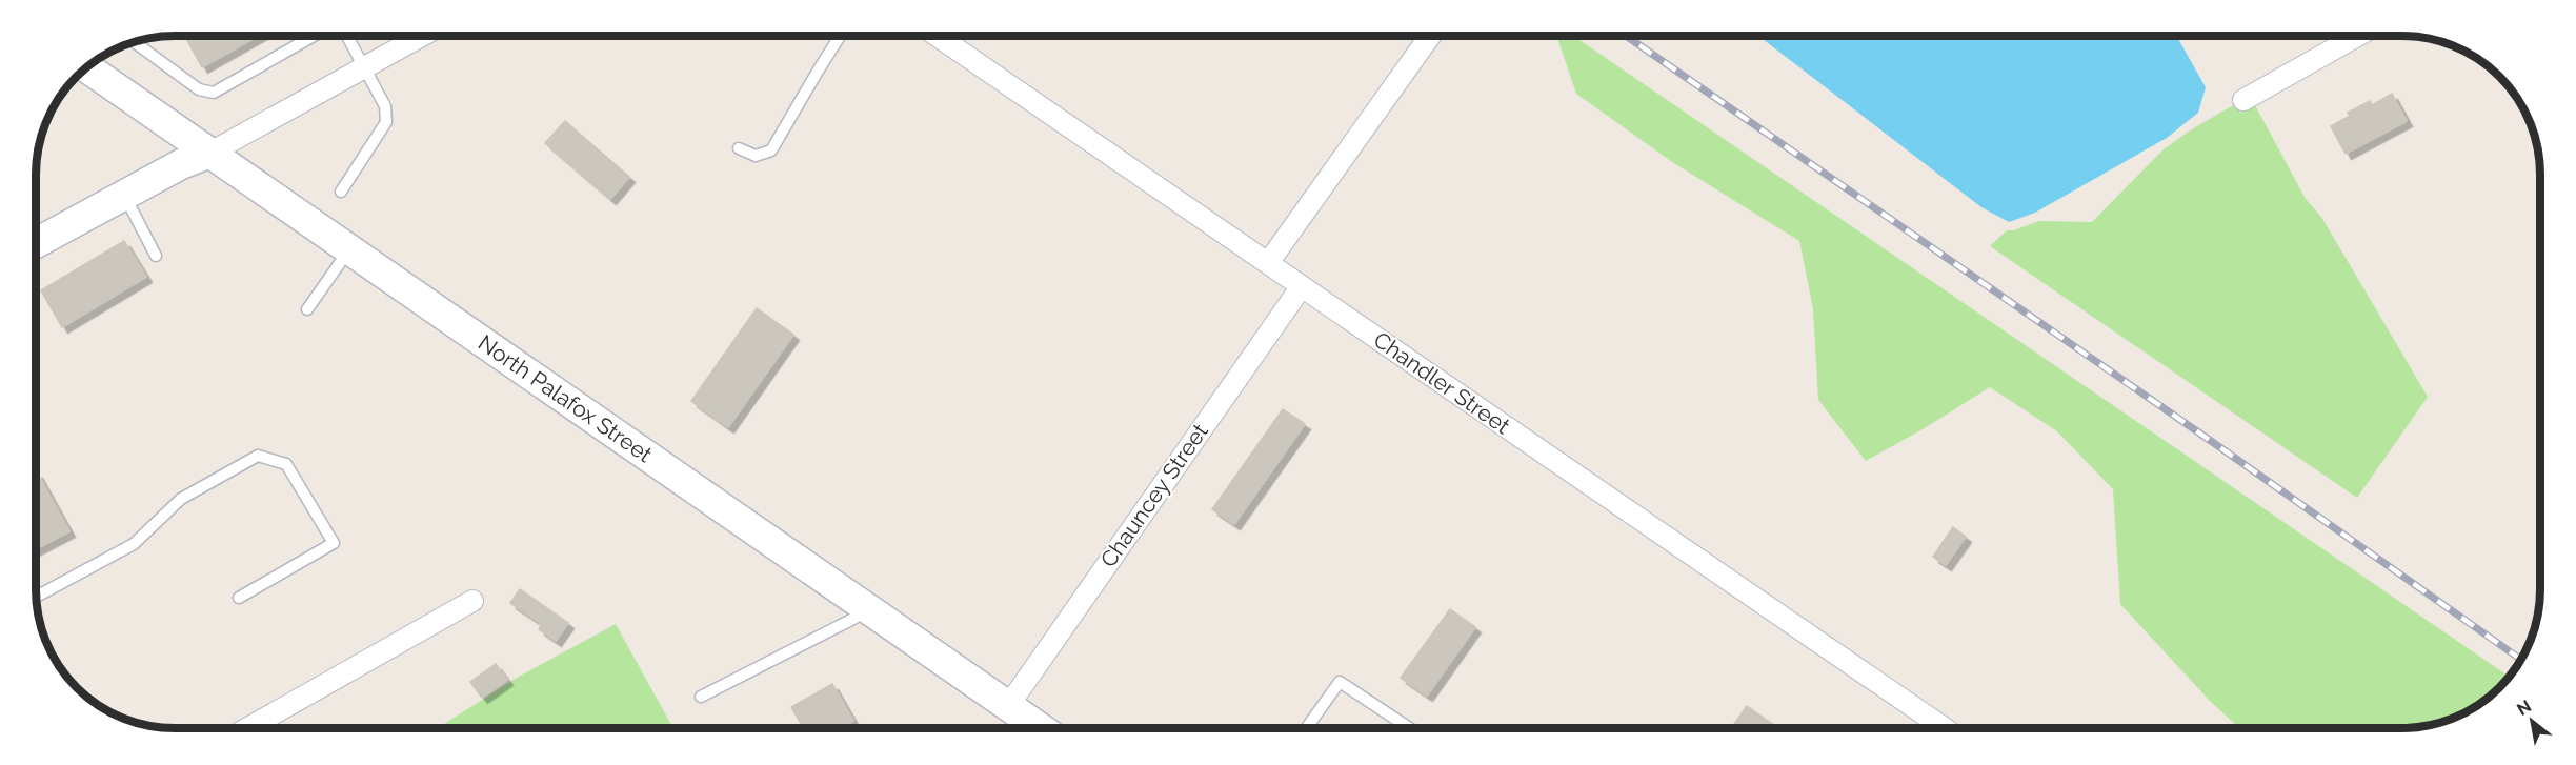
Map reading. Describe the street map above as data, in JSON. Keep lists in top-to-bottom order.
{
  "streets": {
    "main road": ["North Palafox Street"],
    "street": ["Chandler Street", "Chauncey Street"]
  },
  "crossings": [
    ["Chandler Street", "Chauncey Street"],
    ["North Palafox Street", "Chauncey Street"]
  ],
  "north": "top left"
}
